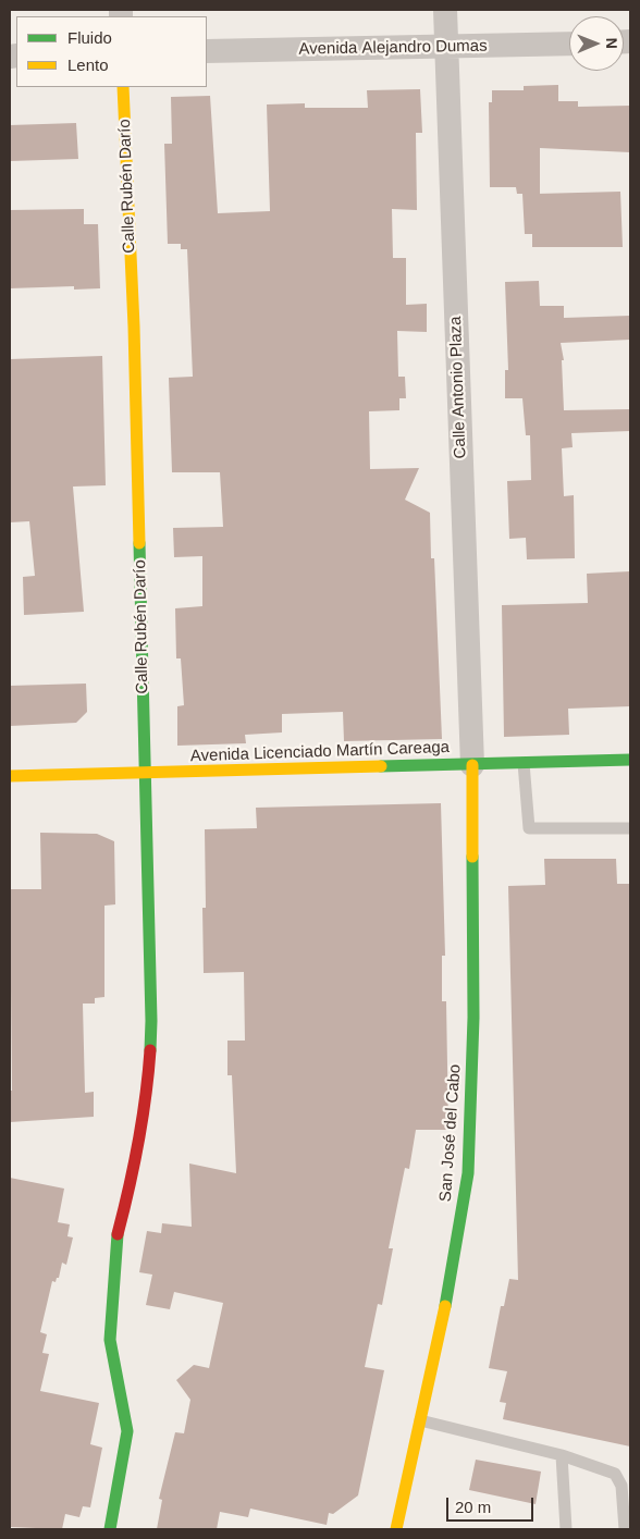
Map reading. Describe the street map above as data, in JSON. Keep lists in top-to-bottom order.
{
  "streets": {
    "street": [
      "Avenida Alejandro Dumas",
      "Calle Rubén Darío",
      "Calle Antonio Plaza",
      "Avenida Licenciado Martín Careaga",
      "San José del Cabo"
    ]
  },
  "crossings": [
    ["Avenida Alejandro Dumas", "Calle Antonio Plaza"],
    ["Calle Rubén Darío", "Avenida Licenciado Martín Careaga"],
    ["Calle Antonio Plaza", "Avenida Licenciado Martín Careaga"],
    ["Calle Antonio Plaza", "San José del Cabo"],
    ["Avenida Licenciado Martín Careaga", "San José del Cabo"]
  ],
  "legend": ["Fluido", "Lento"],
  "scale_bar": "20 m",
  "north": "right"
}
